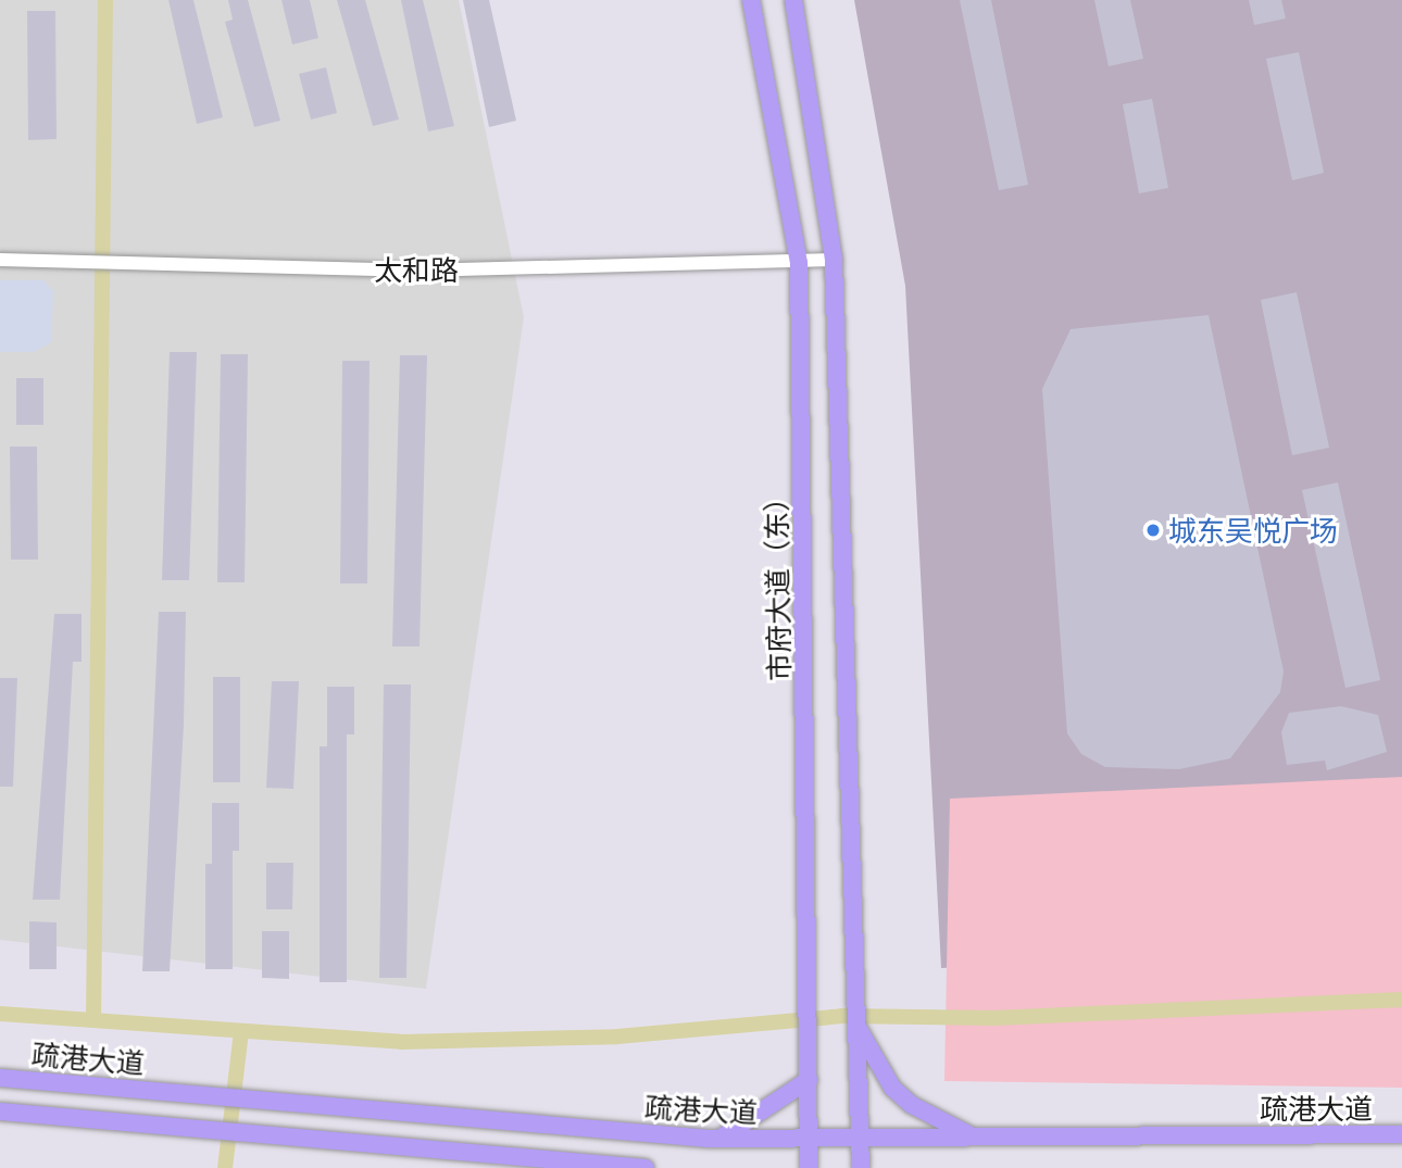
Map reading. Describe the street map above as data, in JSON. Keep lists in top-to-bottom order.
{
  "streets": {
    "main road": ["市府大道（东）", "疏港大道"],
    "street": ["太和路"]
  },
  "crossings": [
    ["太和路", "市府大道（东）"],
    ["市府大道（东）", "疏港大道"]
  ],
  "places": ["城东吴悦广场"]
}
